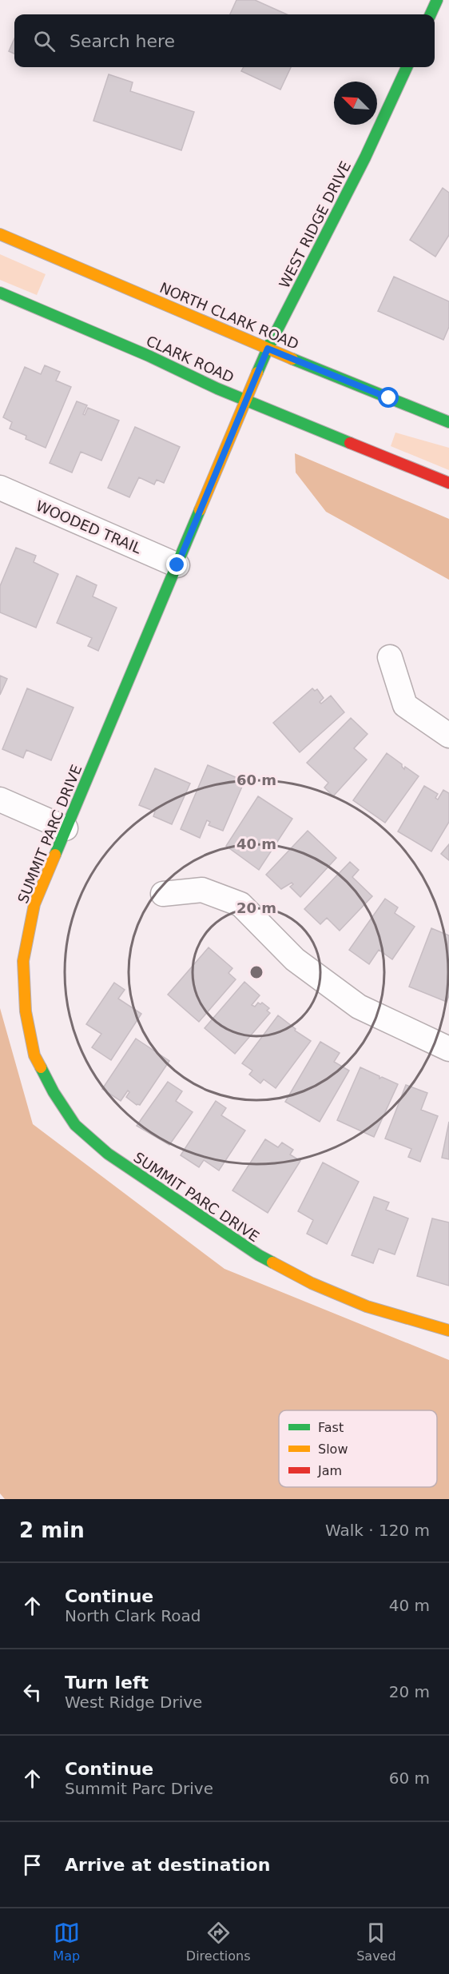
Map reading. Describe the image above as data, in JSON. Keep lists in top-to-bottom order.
{
  "streets": {
    "street": [
      "WEST RIDGE DRIVE",
      "NORTH CLARK ROAD",
      "CLARK ROAD",
      "WOODED TRAIL",
      "SUMMIT PARC DRIVE"
    ]
  },
  "crossings": [
    ["WEST RIDGE DRIVE", "NORTH CLARK ROAD"],
    ["WEST RIDGE DRIVE", "CLARK ROAD"],
    ["WEST RIDGE DRIVE", "SUMMIT PARC DRIVE"],
    ["CLARK ROAD", "SUMMIT PARC DRIVE"],
    ["WOODED TRAIL", "SUMMIT PARC DRIVE"]
  ],
  "legend": ["Fast", "Slow", "Jam"],
  "north": "top left",
  "page": {
    "search": "Search here",
    "heading": ["2 min", "Walk · 120 m"],
    "list": [
      ["Continue", "North Clark Road", "40 m"],
      ["Turn left", "West Ridge Drive", "20 m"],
      ["Continue", "Summit Parc Drive", "60 m"],
      "Arrive at destination"
    ],
    "nav": ["Map", "Directions", "Saved"]
  },
  "rings": ["60 m", "40 m", "20 m"]
}
